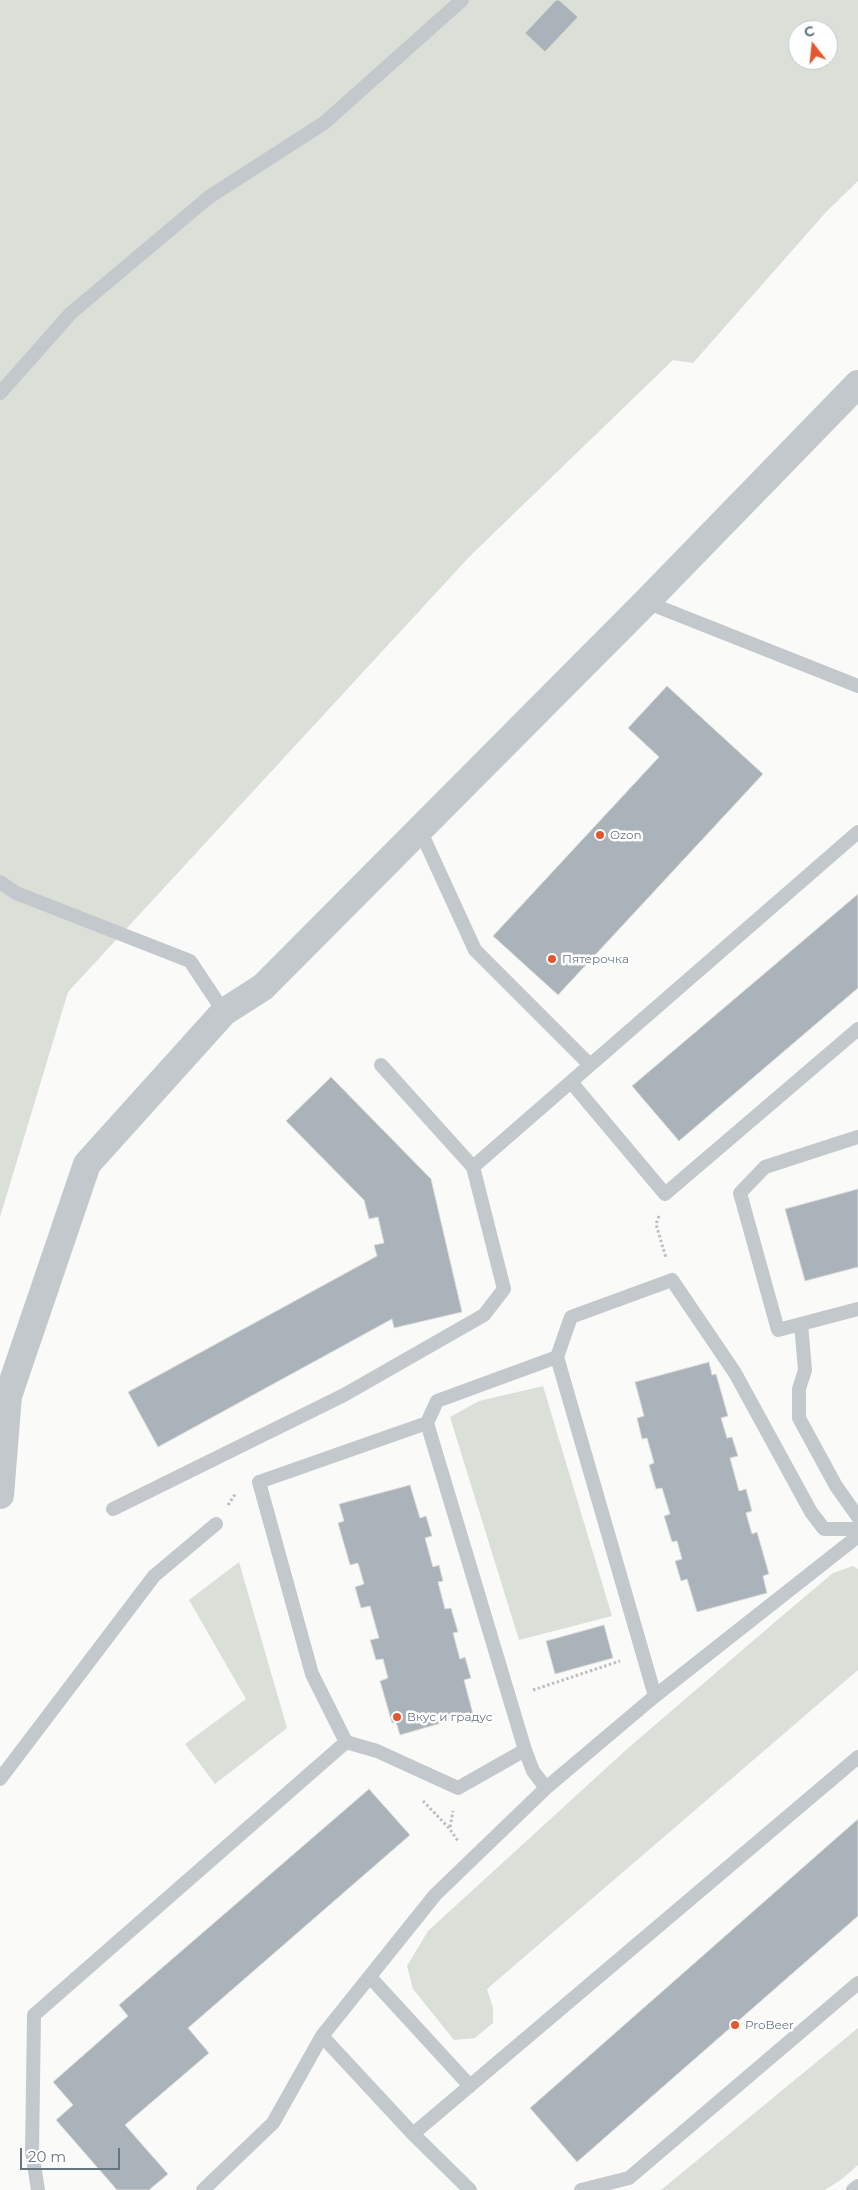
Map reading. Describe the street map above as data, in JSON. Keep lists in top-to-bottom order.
{
  "places": [
    "Ozon",
    "Пятерочка",
    "Вкус и градус",
    "ProBeer"
  ],
  "scale_bar": "20 m",
  "north": "top"
}
